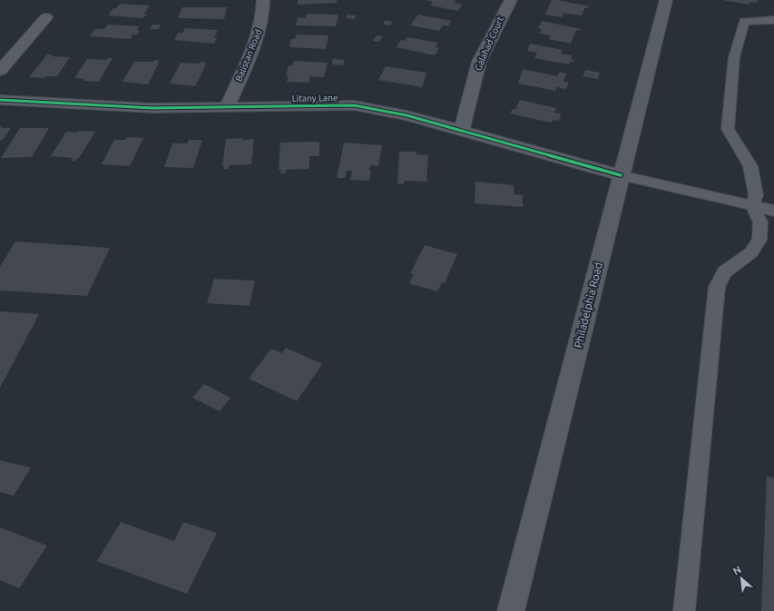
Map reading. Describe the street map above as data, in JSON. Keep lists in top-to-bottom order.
{
  "streets": {
    "main road": ["Philadelphia Road"],
    "street": ["Galahad Court", "Balistan Road", "Litany Lane"]
  },
  "crossings": [
    ["Galahad Court", "Litany Lane"],
    ["Balistan Road", "Litany Lane"],
    ["Litany Lane", "Philadelphia Road"]
  ],
  "north": "top left"
}
